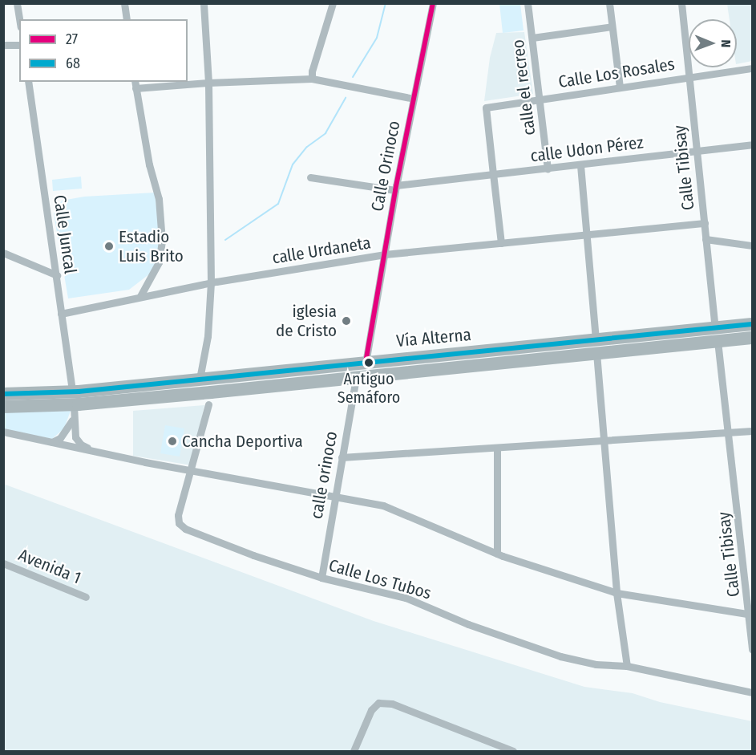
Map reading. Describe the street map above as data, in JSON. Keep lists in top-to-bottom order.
{
  "streets": {
    "highway": ["Vía Alterna"],
    "street": [
      "Calle Los Rosales",
      "calle el recreo",
      "calle Udon Pérez",
      "Calle Orinoco",
      "Calle Tibisay",
      "Calle Juncal",
      "calle Urdaneta",
      "calle orinoco",
      "Avenida 1",
      "Calle Los Tubos"
    ]
  },
  "crossings": [
    ["Calle Los Rosales", "calle el recreo"],
    ["Calle Los Rosales", "calle Udon Pérez"],
    ["Calle Los Rosales", "Calle Tibisay"],
    ["calle el recreo", "calle Udon Pérez"],
    ["calle Udon Pérez", "Calle Orinoco"],
    ["calle Udon Pérez", "Calle Tibisay"],
    ["Calle Orinoco", "calle Urdaneta"],
    ["Calle Orinoco", "Vía Alterna"],
    ["Calle Tibisay", "calle Urdaneta"],
    ["Calle Tibisay", "Vía Alterna"],
    ["Calle Juncal", "calle Urdaneta"],
    ["Calle Juncal", "Vía Alterna"],
    ["Vía Alterna", "calle orinoco"],
    ["calle orinoco", "Calle Los Tubos"]
  ],
  "places": [
    "Estadio Luis Brito",
    "iglesia de Cristo",
    "Antiguo Semáforo",
    "Cancha Deportiva"
  ],
  "lines": ["transit line 27", "transit line 68"],
  "legend": ["27", "68"],
  "north": "right"
}
